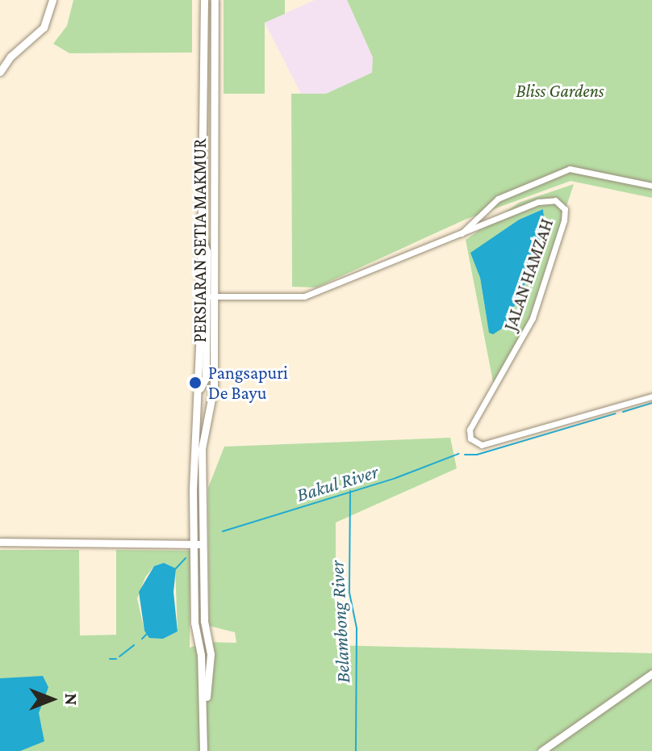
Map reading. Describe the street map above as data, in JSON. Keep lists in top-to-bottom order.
{
  "streets": {
    "street": ["PERSIARAN SETIA MAKMUR", "JALAN HAMZAH"]
  },
  "crossings": [
    ["PERSIARAN SETIA MAKMUR", "JALAN HAMZAH"]
  ],
  "water": ["Bakul River", "Belambong River"],
  "parks": ["Bliss Gardens"],
  "places": ["Pangsapuri De Bayu"],
  "north": "right"
}
